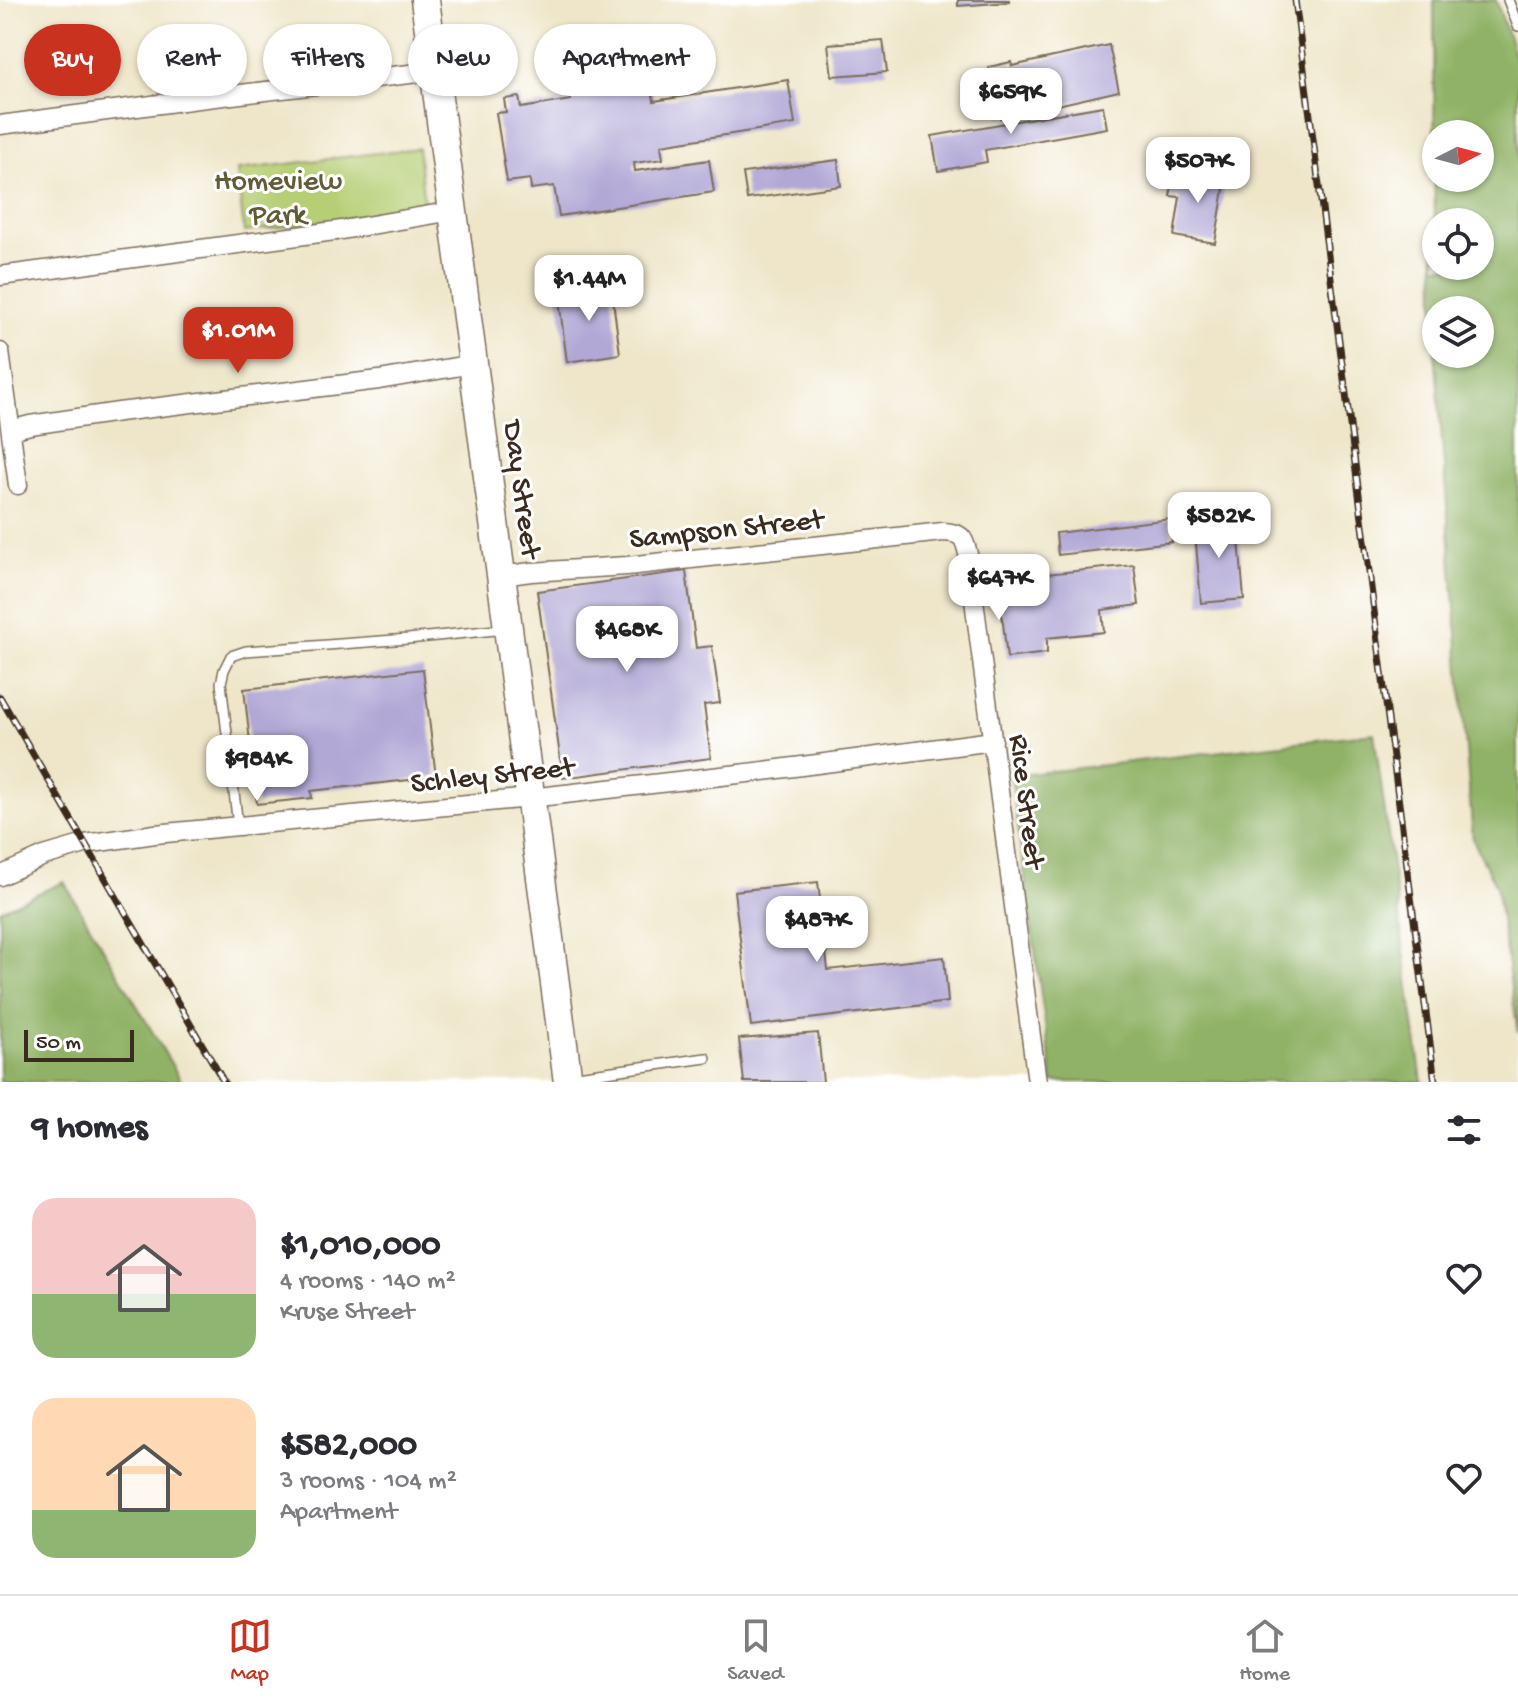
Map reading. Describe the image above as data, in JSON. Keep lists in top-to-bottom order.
{
  "streets": {
    "main road": ["Day Street"],
    "street": ["Sampson Street", "Schley Street", "Rice Street"]
  },
  "crossings": [
    ["Day Street", "Sampson Street"],
    ["Day Street", "Schley Street"],
    ["Sampson Street", "Rice Street"],
    ["Schley Street", "Rice Street"]
  ],
  "parks": ["Homeview Park"],
  "scale_bar": "50 m",
  "north": "right",
  "page": {
    "chip": [
      "Buy",
      "Rent",
      "Filters",
      "New",
      "Apartment"
    ],
    "price": [
      "$659K",
      "$507K",
      "$1.44M",
      "$1.01M",
      "$582K",
      "$647K",
      "$468K",
      "$984K",
      "$487K"
    ],
    "scale": "50 m",
    "heading": "9 homes",
    "list": [
      {
        "name": "$1,010,000",
        "note": "4 rooms · 140 m² · Kruse Street"
      },
      {
        "name": "$582,000",
        "note": "3 rooms · 104 m² · Apartment"
      }
    ],
    "tabs": ["Map", "Saved", "Home"]
  }
}
